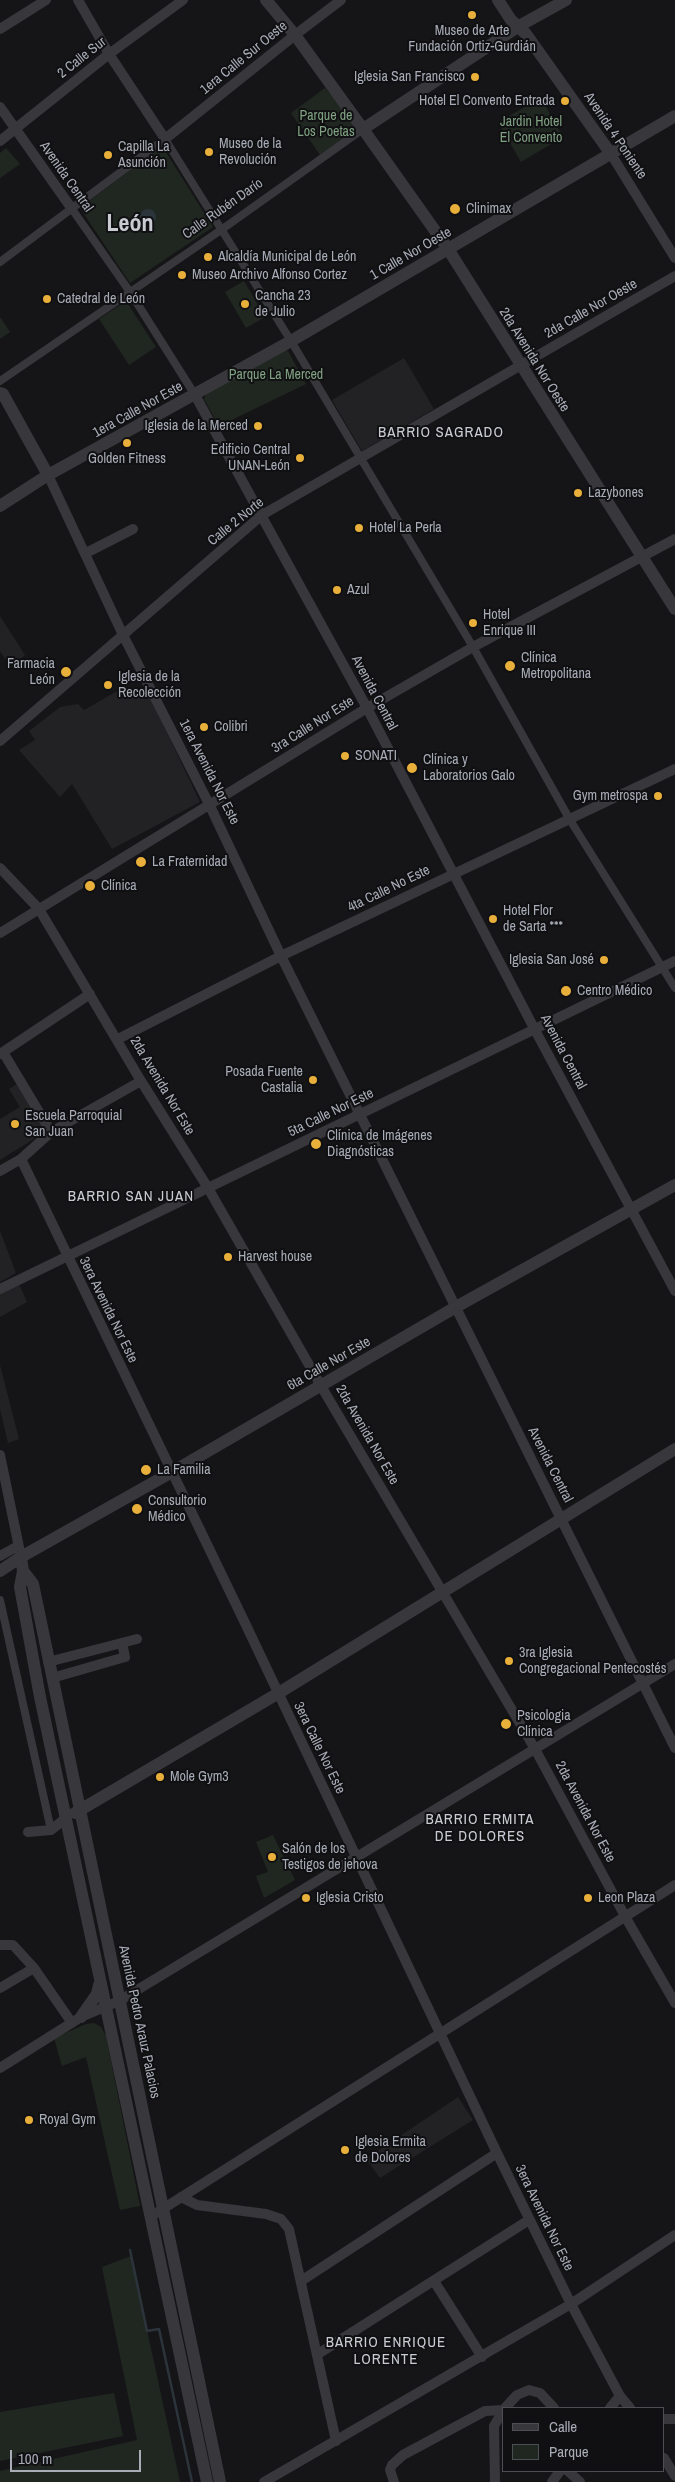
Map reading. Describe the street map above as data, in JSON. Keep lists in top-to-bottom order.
{
  "streets": {
    "street": [
      "2 Calle Sur",
      "1era Calle Sur Oeste",
      "Avenida 4 Poniente",
      "Avenida Central",
      "Calle Rubén Darío",
      "1 Calle Nor Oeste",
      "2da Calle Nor Oeste",
      "2da Avenida Nor Oeste",
      "1era Calle Nor Este",
      "Calle 2 Norte",
      "3ra Calle Nor Este",
      "1era Avenida Nor Este",
      "4ta Calle No Este",
      "2da Avenida Nor Este",
      "5ta Calle Nor Este",
      "3era Avenida Nor Este",
      "6ta Calle Nor Este",
      "3era Calle Nor Este",
      "Avenida Pedro Arauz Palacios"
    ]
  },
  "crossings": [
    ["2 Calle Sur", "Avenida Central"],
    ["1era Calle Sur Oeste", "2da Avenida Nor Oeste"],
    ["Avenida 4 Poniente", "Calle Rubén Darío"],
    ["Avenida 4 Poniente", "1 Calle Nor Oeste"],
    ["Avenida Central", "Calle Rubén Darío"],
    ["Avenida Central", "1era Calle Nor Este"],
    ["Avenida Central", "Calle 2 Norte"],
    ["Avenida Central", "3ra Calle Nor Este"],
    ["Avenida Central", "1era Avenida Nor Este"],
    ["Avenida Central", "4ta Calle No Este"],
    ["Avenida Central", "5ta Calle Nor Este"],
    ["Avenida Central", "6ta Calle Nor Este"],
    ["Calle Rubén Darío", "2da Avenida Nor Oeste"],
    ["1 Calle Nor Oeste", "2da Avenida Nor Oeste"],
    ["1 Calle Nor Oeste", "1era Calle Nor Este"],
    ["2da Calle Nor Oeste", "2da Avenida Nor Oeste"],
    ["2da Calle Nor Oeste", "Calle 2 Norte"],
    ["2da Avenida Nor Oeste", "Calle 2 Norte"],
    ["2da Avenida Nor Oeste", "3ra Calle Nor Este"],
    ["1era Calle Nor Este", "1era Avenida Nor Este"],
    ["Calle 2 Norte", "1era Avenida Nor Este"],
    ["3ra Calle Nor Este", "1era Avenida Nor Este"],
    ["3ra Calle Nor Este", "2da Avenida Nor Este"],
    ["1era Avenida Nor Este", "4ta Calle No Este"],
    ["1era Avenida Nor Este", "5ta Calle Nor Este"],
    ["4ta Calle No Este", "2da Avenida Nor Este"],
    ["2da Avenida Nor Este", "5ta Calle Nor Este"],
    ["2da Avenida Nor Este", "6ta Calle Nor Este"],
    ["5ta Calle Nor Este", "3era Avenida Nor Este"],
    ["3era Avenida Nor Este", "6ta Calle Nor Este"],
    ["3era Avenida Nor Este", "3era Calle Nor Este"],
    ["6ta Calle Nor Este", "3era Calle Nor Este"],
    ["6ta Calle Nor Este", "Avenida Pedro Arauz Palacios"]
  ],
  "districts": [
    "León",
    "BARRIO SAGRADO",
    "BARRIO SAN JUAN",
    "BARRIO ERMITA DE DOLORES",
    "BARRIO ENRIQUE LORENTE"
  ],
  "parks": ["Parque de Los Poetas", "Jardin Hotel El Convento", "Parque La Merced"],
  "places": [
    "Museo de Arte Fundación Ortiz-Gurdián",
    "Iglesia San Francisco",
    "Hotel El Convento Entrada",
    "Museo de la Revolución",
    "Capilla La Asunción",
    "Clinimax",
    "Alcaldía Municipal de León",
    "Museo Archivo Alfonso Cortez",
    "Catedral de León",
    "Cancha 23 de Julio",
    "Iglesia de la Merced",
    "Golden Fitness",
    "Edificio Central UNAN-León",
    "Lazybones",
    "Hotel La Perla",
    "Azul",
    "Hotel Enrique III",
    "Clínica Metropolitana",
    "Farmacia León",
    "Iglesia de la Recolección",
    "Colibri",
    "SONATI",
    "Clínica y Laboratorios Galo",
    "Gym metrospa",
    "La Fraternidad",
    "Clínica",
    "Hotel Flor de Sarta ***",
    "Iglesia San José",
    "Centro Médico",
    "Posada Fuente Castalia",
    "Escuela Parroquial San Juan",
    "Clínica de Imágenes Diagnósticas",
    "Harvest house",
    "La Familia",
    "Consultorio Médico",
    "3ra Iglesia Congregacional Pentecostés",
    "Psicologia Clínica",
    "Mole Gym3",
    "Salón de los Testigos de jehova",
    "Iglesia Cristo",
    "Leon Plaza",
    "Royal Gym",
    "Iglesia Ermita de Dolores"
  ],
  "legend": ["Calle", "Parque"],
  "scale_bar": "100 m"
}
